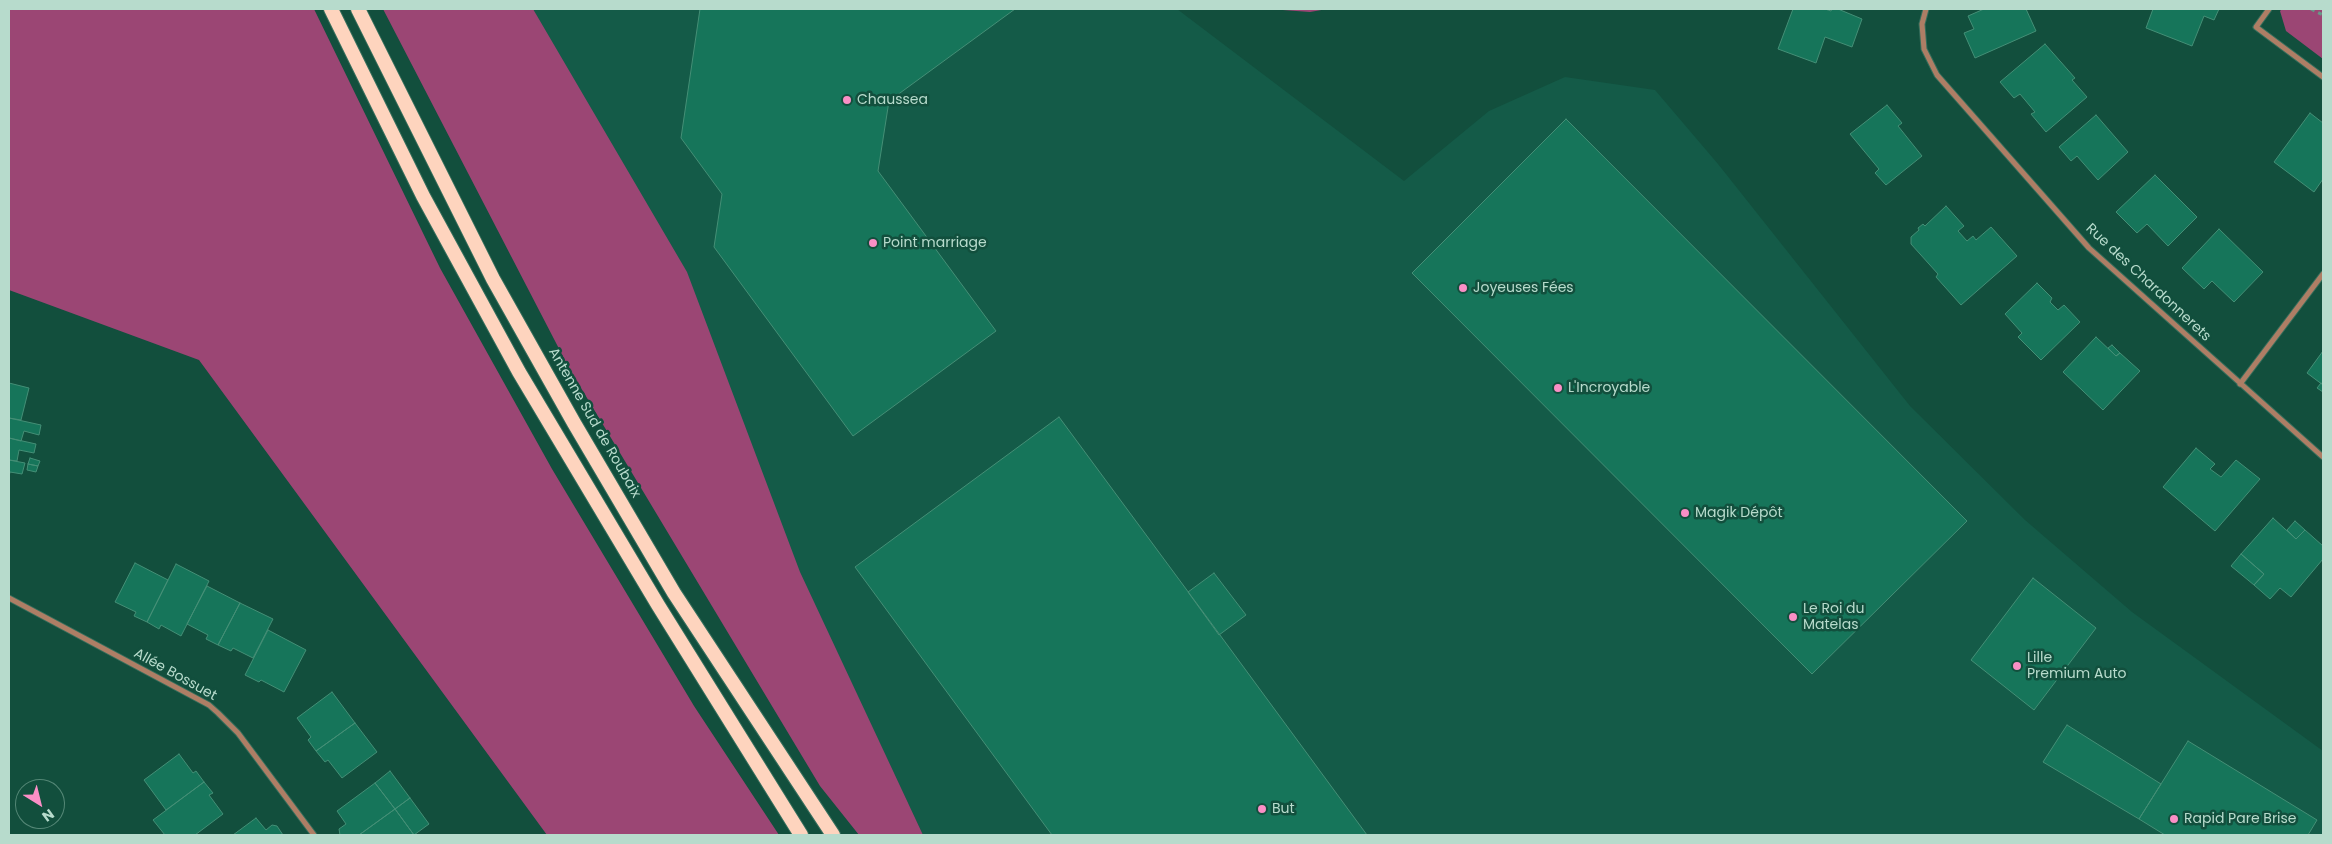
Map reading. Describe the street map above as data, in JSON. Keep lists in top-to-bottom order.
{
  "streets": {
    "highway": ["Antenne Sud de Roubaix"],
    "street": ["Rue des Chardonnerets", "Allée Bossuet"]
  },
  "places": [
    "Chaussea",
    "Point marriage",
    "Joyeuses Fées",
    "L'Incroyable",
    "Magik Dépôt",
    "Le Roi du Matelas",
    "Lille Premium Auto",
    "But",
    "Rapid Pare Brise"
  ],
  "north": "bottom right"
}
